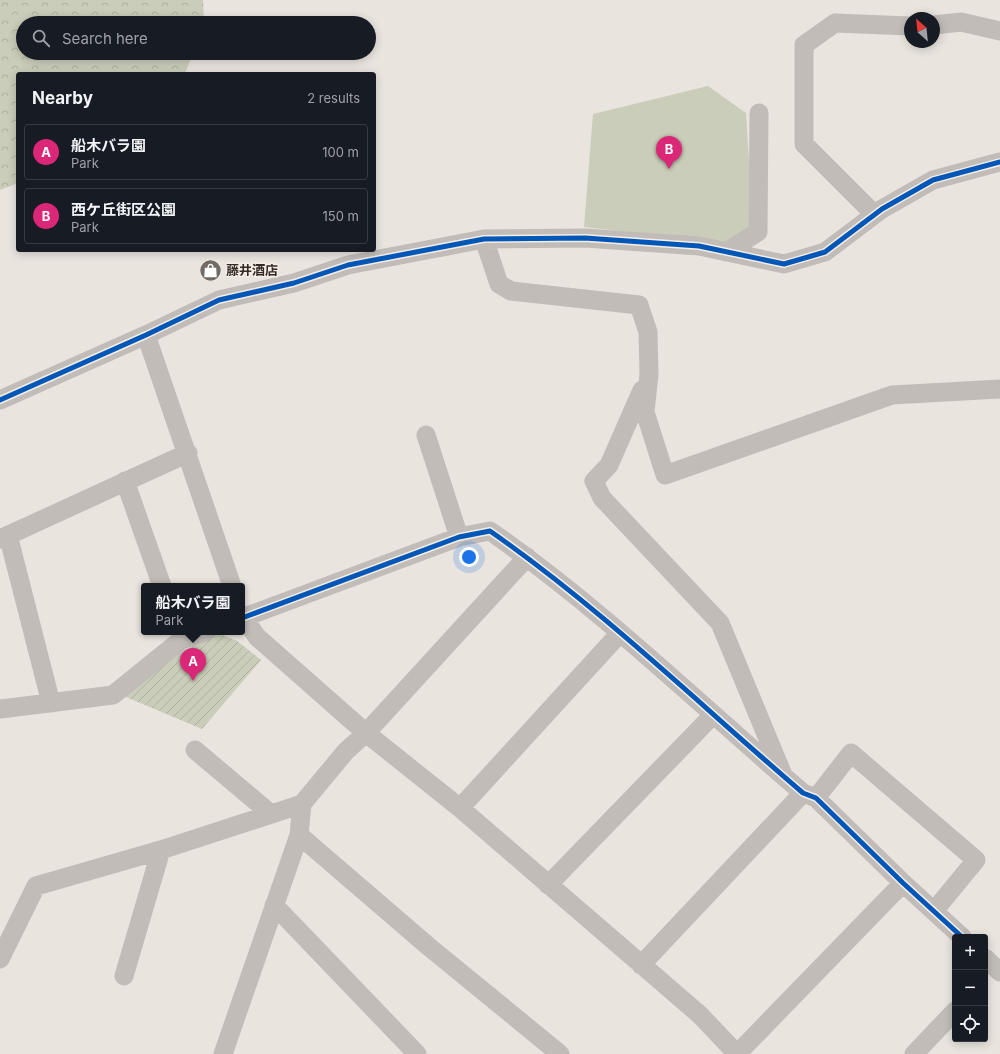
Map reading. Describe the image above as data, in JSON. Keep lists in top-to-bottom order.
{
  "places": {
    "shop": ["藤井酒店"]
  },
  "north": "top left",
  "page": {
    "search": "Search here",
    "heading": ["Nearby", "2 results"],
    "list": [
      {
        "mark": "A",
        "name": "船木バラ園",
        "note": "Park",
        "value": "100 m"
      },
      {
        "mark": "B",
        "name": "西ケ丘街区公園",
        "note": "Park",
        "value": "150 m"
      }
    ],
    "pins": ["B", "A"],
    "popup": ["船木バラ園", "Park"],
    "map_buttons": ["+", "−"]
  }
}
